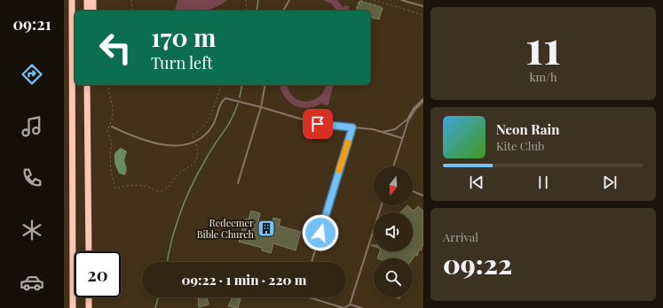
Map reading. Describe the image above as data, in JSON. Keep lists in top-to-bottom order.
{
  "places": {
    "building": ["Redeemer Bible Church"]
  },
  "north": "bottom",
  "page": {
    "tabs": "09:21",
    "tile": [
      ["11", "km/h"],
      ["Arrival", "09:22"]
    ],
    "turn": ["170 m", "Turn left"],
    "song": ["Neon Rain", "Kite Club"],
    "limit": "20",
    "trip": "09:22 · 1 min · 220 m"
  }
}
